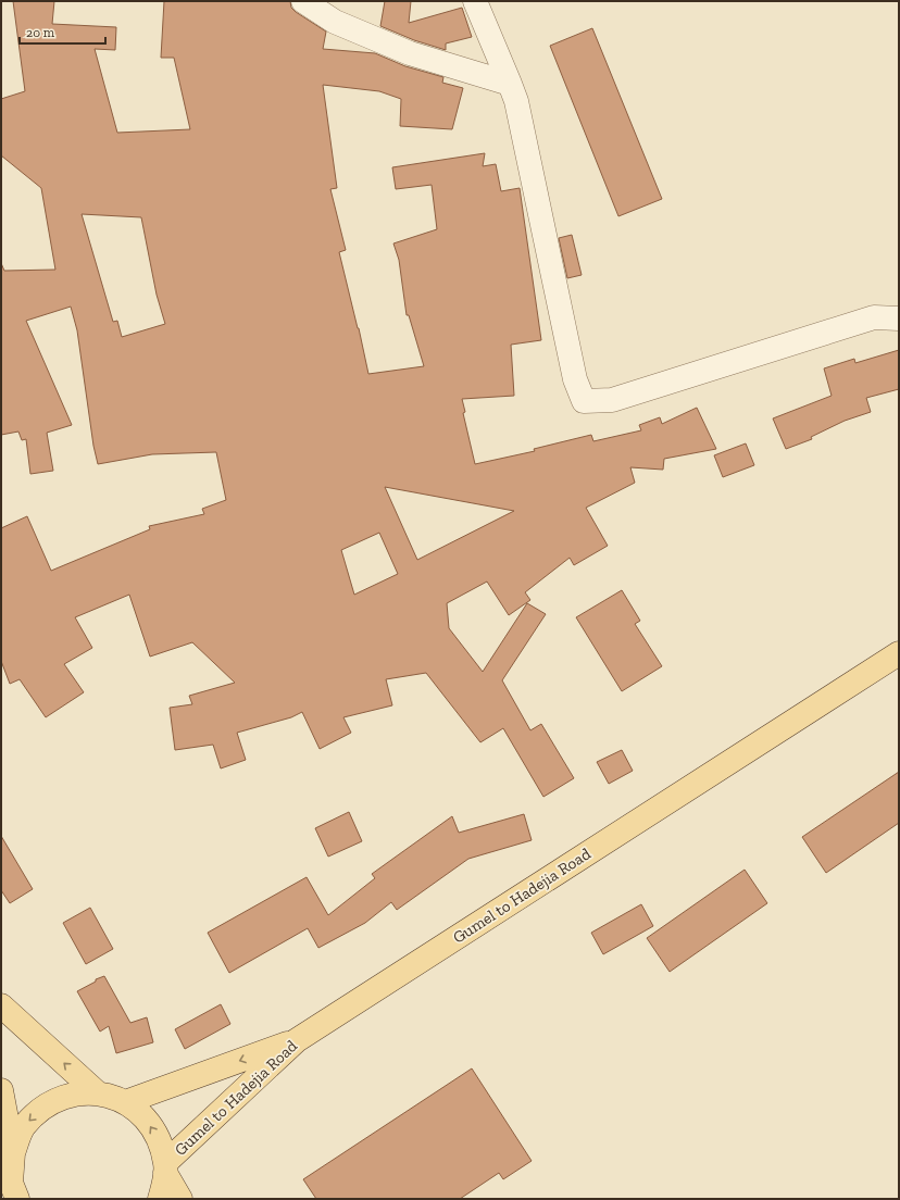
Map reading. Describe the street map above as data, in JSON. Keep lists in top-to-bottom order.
{
  "streets": {
    "main road": ["Gumel to Hadejia Road"]
  },
  "scale_bar": "20 m"
}
